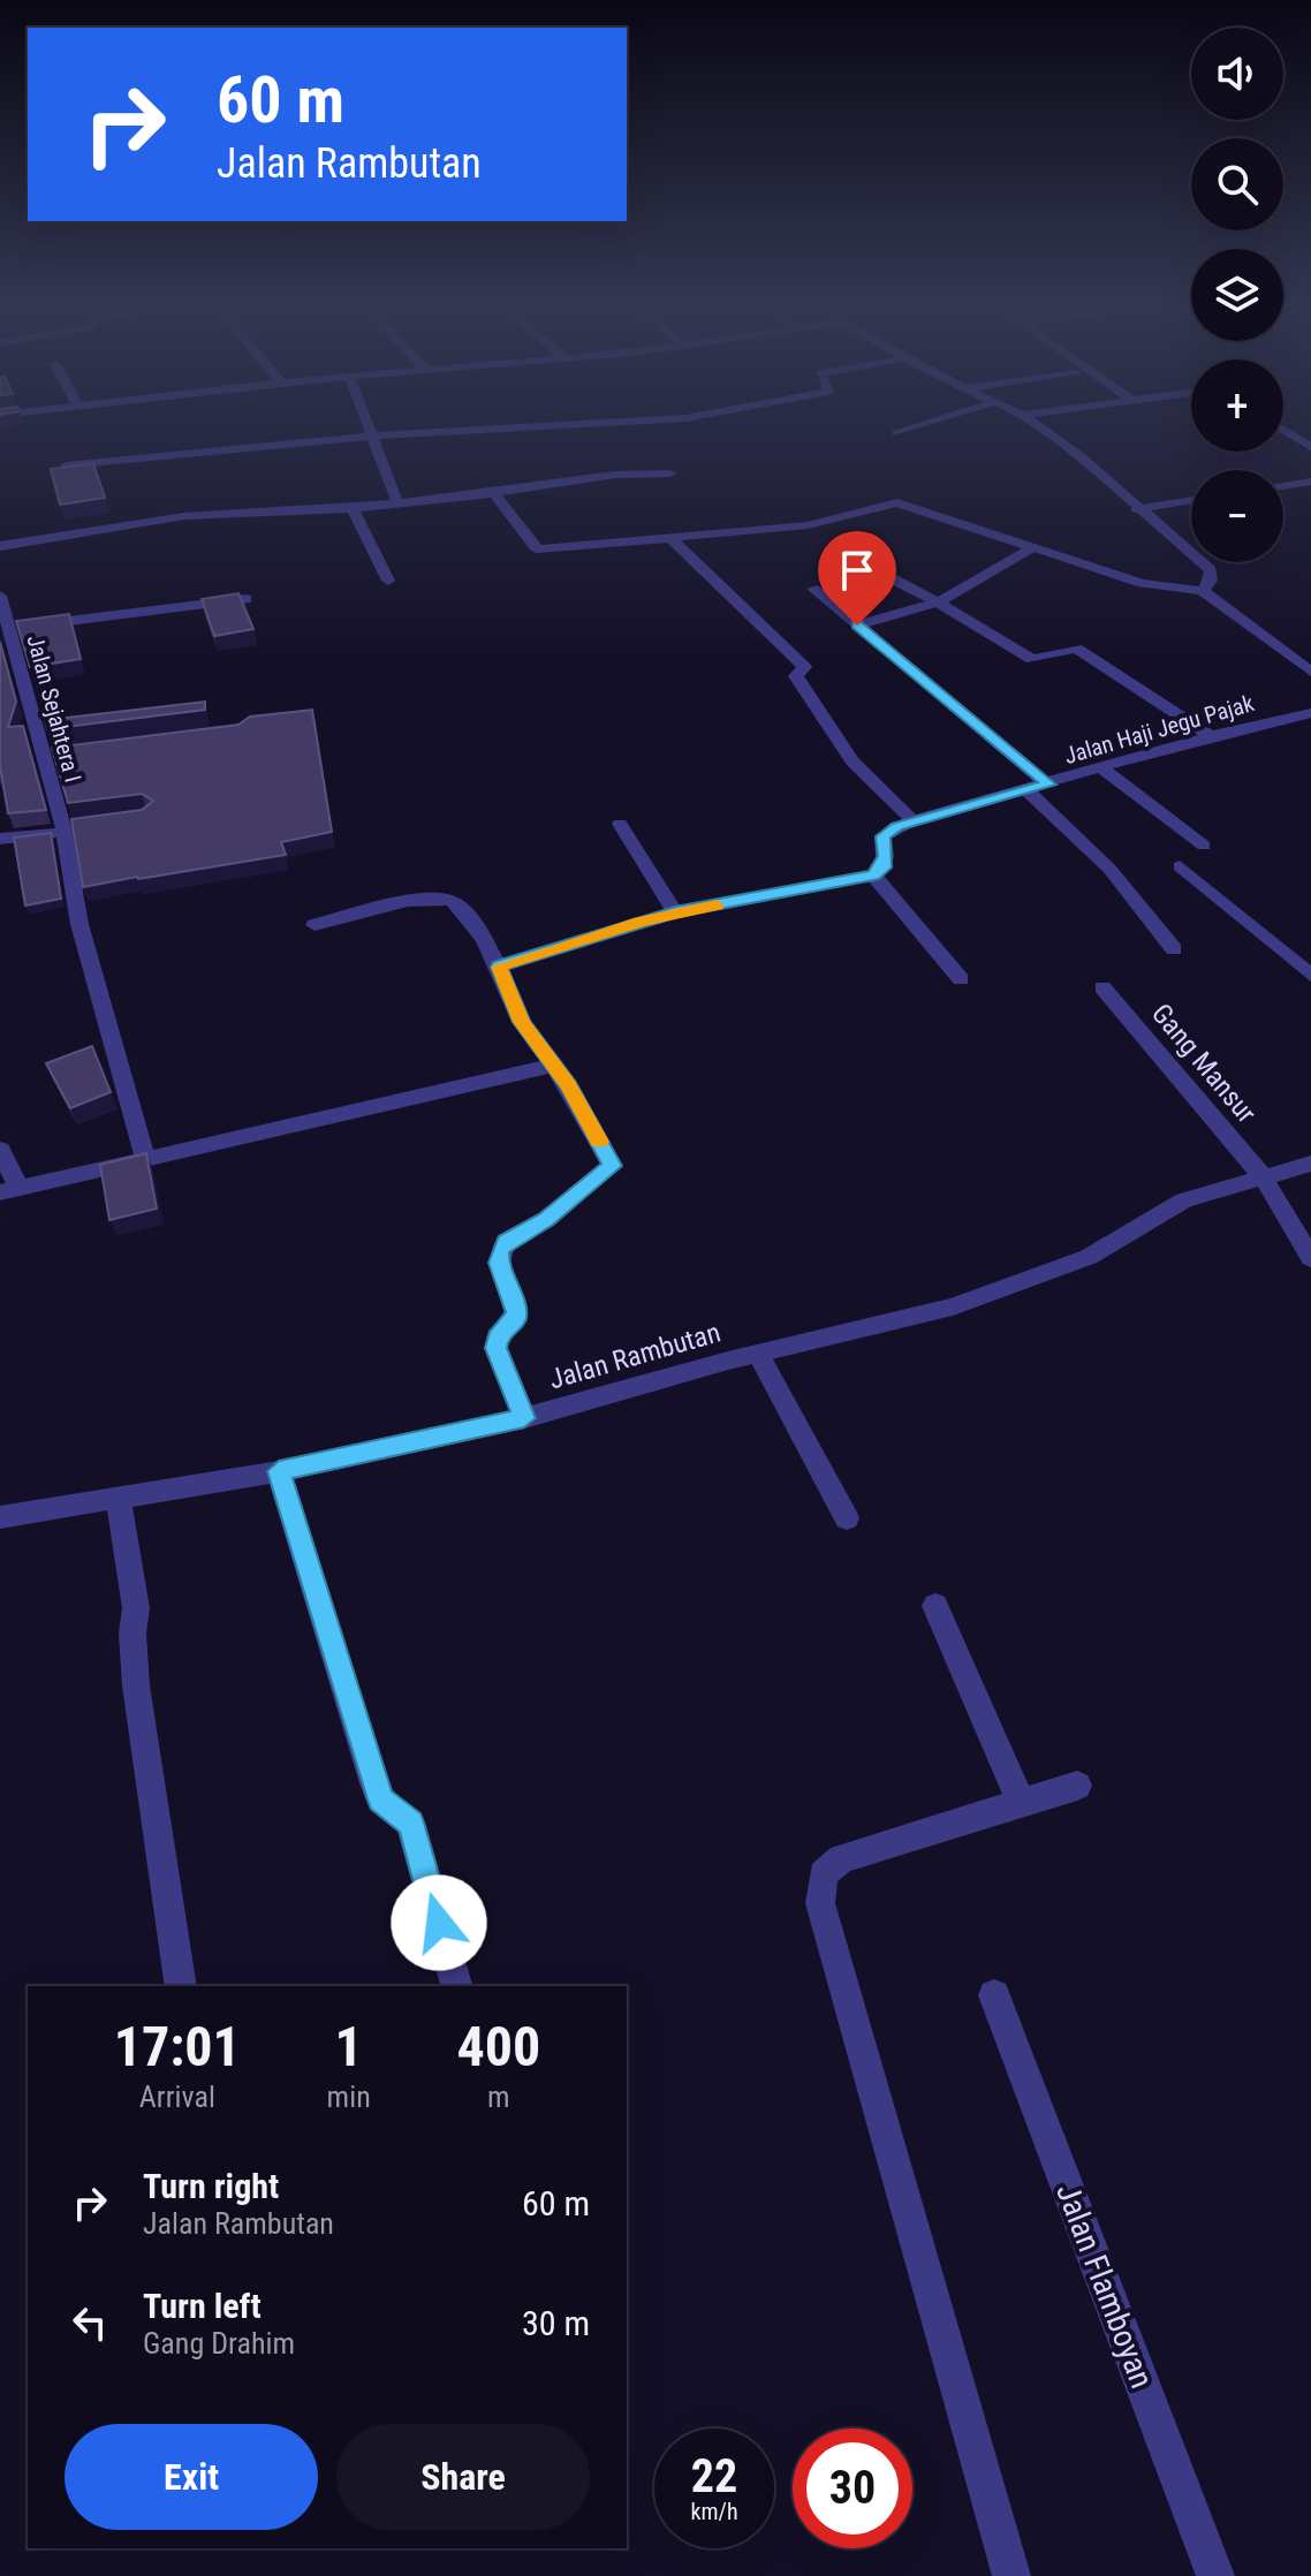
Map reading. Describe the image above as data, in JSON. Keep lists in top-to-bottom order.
{
  "streets": {
    "street": [
      "Jalan Sejahtera I",
      "Jalan Haji Jegu Pajak",
      "Gang Mansur",
      "Jalan Rambutan",
      "Jalan Flamboyan"
    ]
  },
  "crossings": [
    ["Gang Mansur", "Jalan Rambutan"]
  ],
  "page": {
    "map_buttons": ["+", "−"],
    "turn": ["60 m", "Jalan Rambutan"],
    "eta": [
      "17:01",
      "Arrival",
      "1",
      "min",
      "400",
      "m"
    ],
    "list": [
      {
        "name": "Turn right",
        "note": "Jalan Rambutan",
        "value": "60 m"
      },
      {
        "name": "Turn left",
        "note": "Gang Drahim",
        "value": "30 m"
      }
    ],
    "buttons": ["Exit", "Share"],
    "speed": "22 km/h",
    "limit": "30"
  }
}
